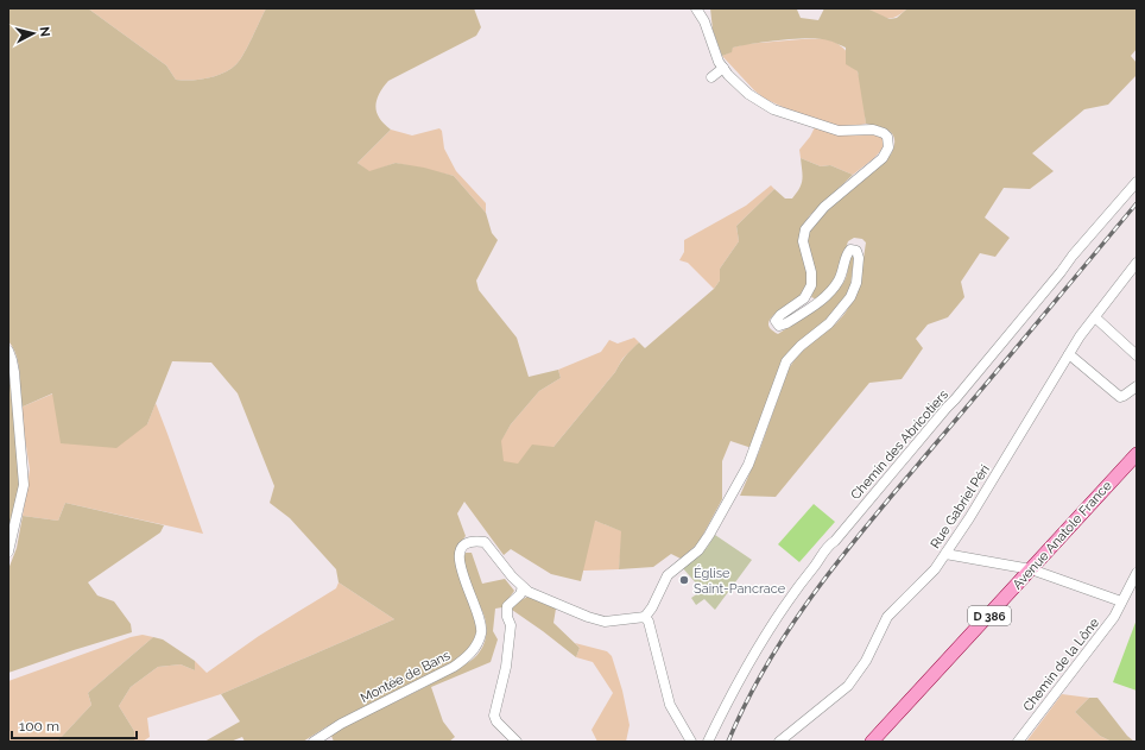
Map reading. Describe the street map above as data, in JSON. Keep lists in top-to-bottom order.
{
  "streets": {
    "main road": ["Avenue Anatole France", "D 386"],
    "street": [
      "Chemin des Abricotiers",
      "Rue Gabriel Péri",
      "Chemin de la Lône",
      "Montée de Bans"
    ]
  },
  "places": ["Église Saint-Pancrace"],
  "scale_bar": "100 m",
  "north": "right"
}
